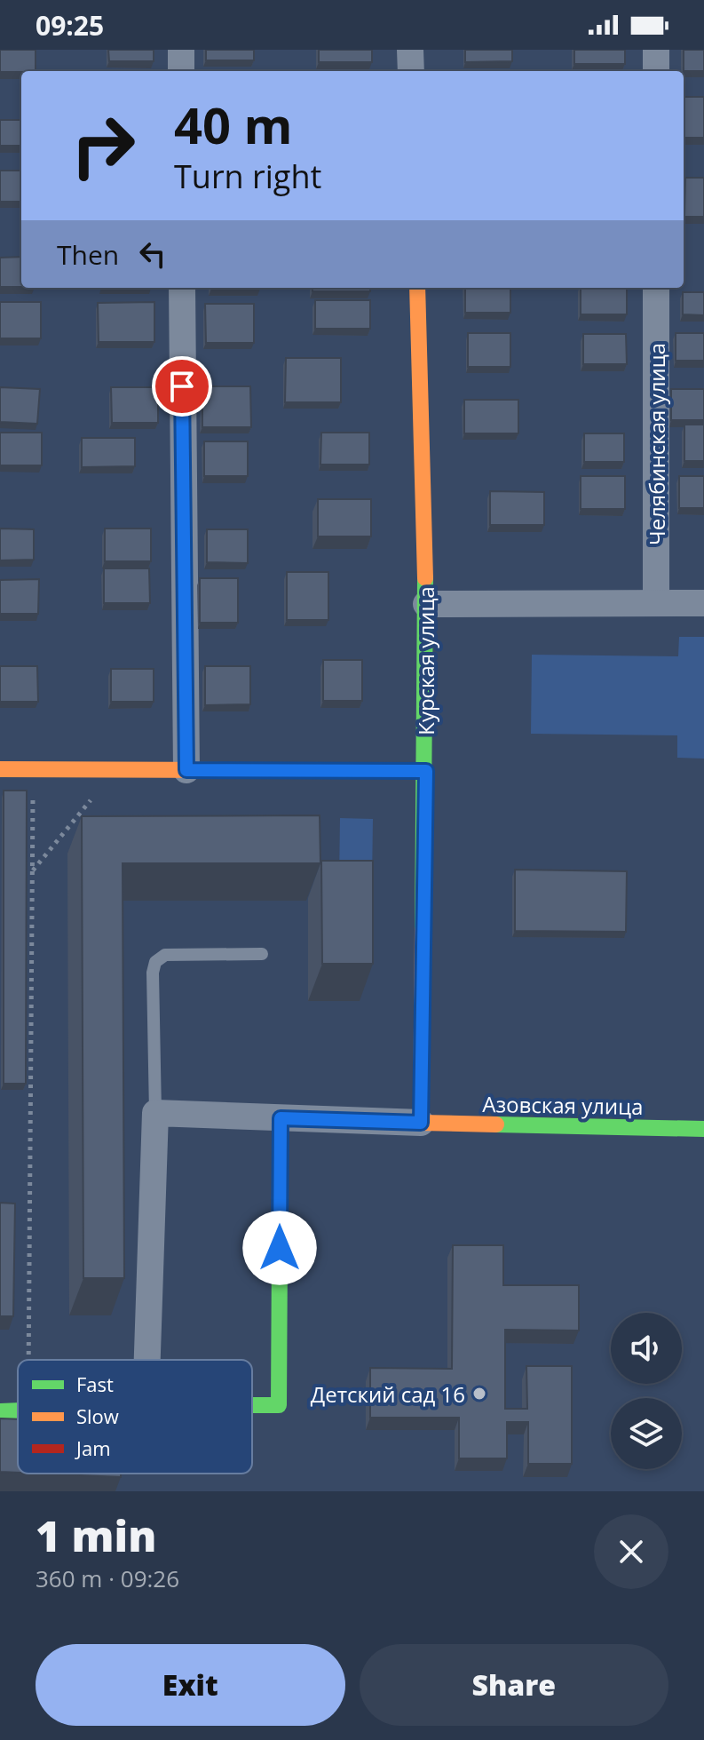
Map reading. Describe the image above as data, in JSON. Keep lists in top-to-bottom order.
{
  "streets": {
    "street": ["Челябинская улица", "Курская улица", "Азовская улица"]
  },
  "crossings": [
    ["Курская улица", "Азовская улица"]
  ],
  "places": ["Детский сад 16"],
  "legend": ["Fast", "Slow", "Jam"],
  "page": {
    "status": "09:25",
    "turn": ["40 m", "Turn right"],
    "then": "Then",
    "heading": ["1 min", "360 m · 09:26"],
    "buttons": ["Exit", "Share"]
  }
}
